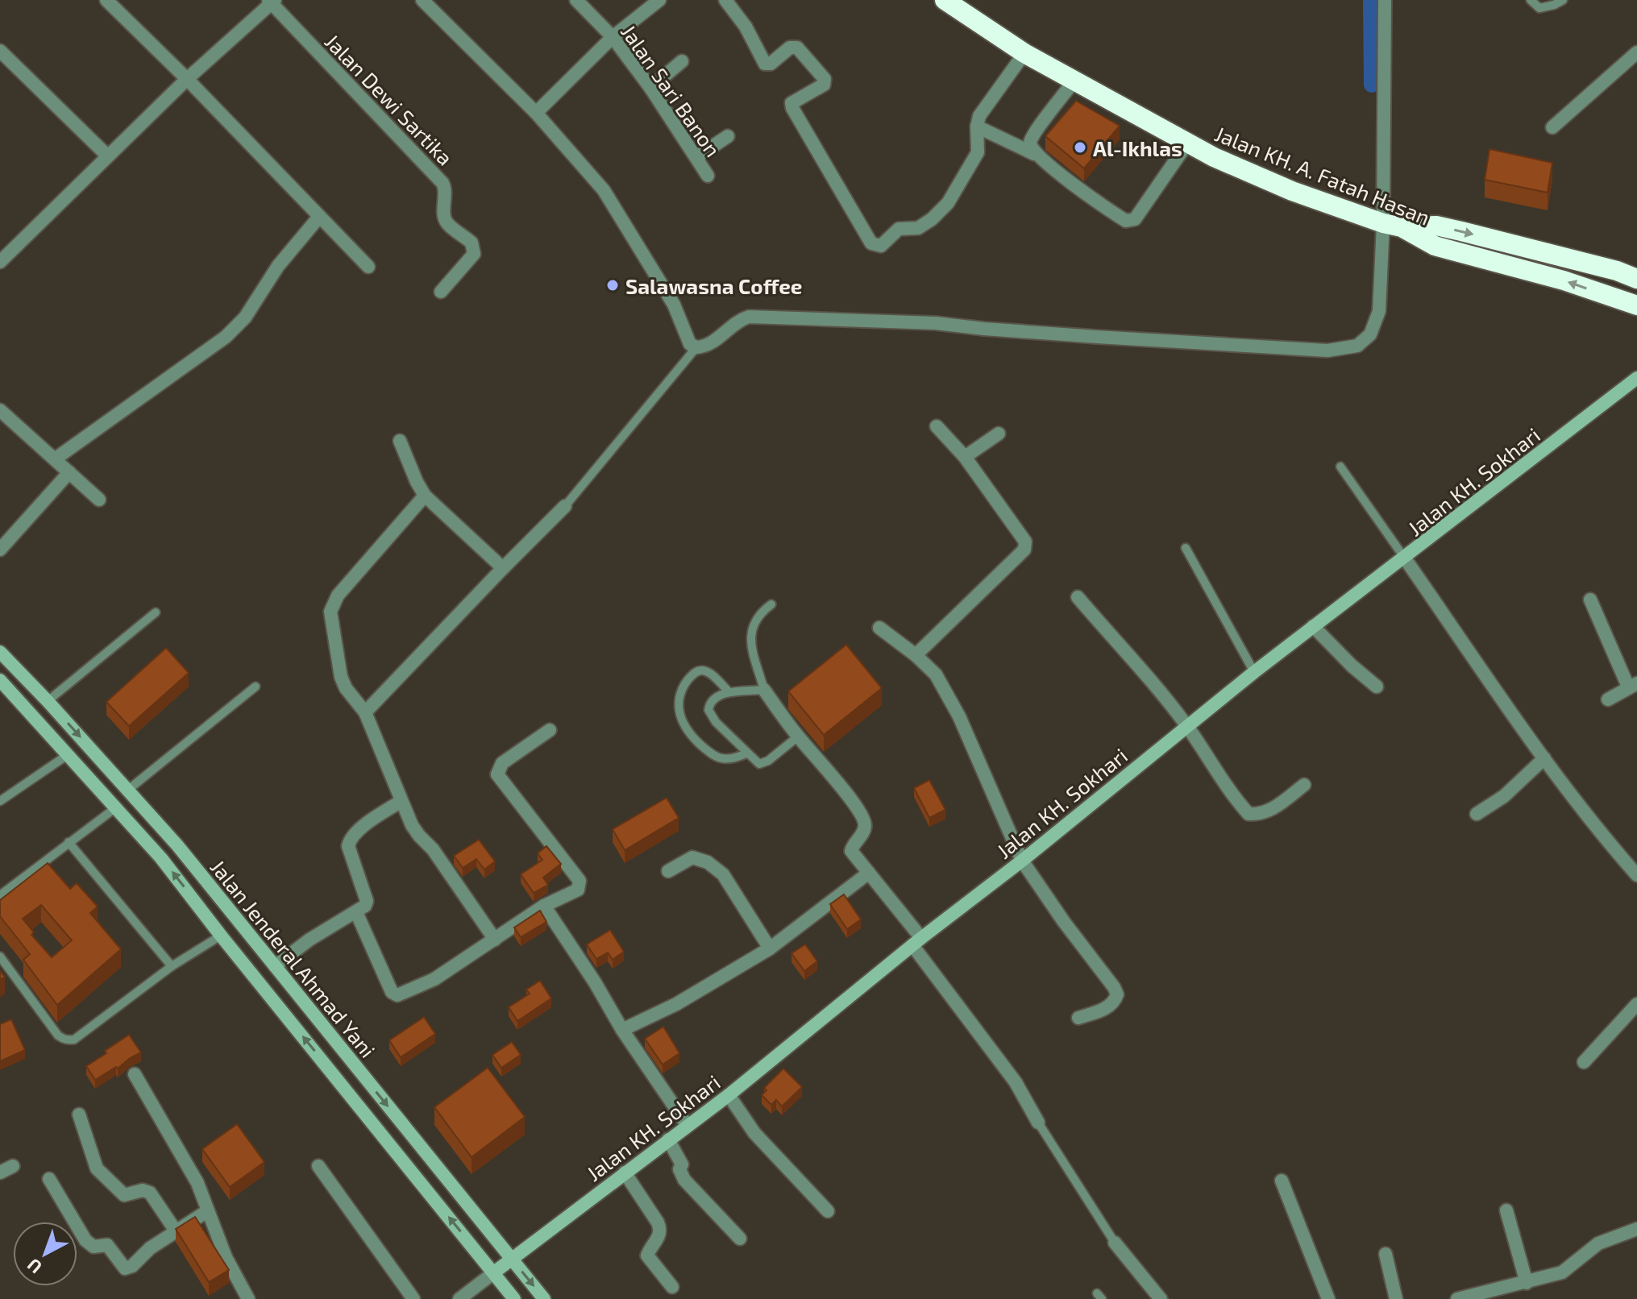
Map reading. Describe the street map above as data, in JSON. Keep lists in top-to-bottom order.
{
  "streets": {
    "highway": ["Jalan KH. A. Fatah Hasan"],
    "main road": ["Jalan KH. Sokhari", "Jalan Jenderal Ahmad Yani"],
    "street": ["Jalan Sari Banon", "Jalan Dewi Sartika"]
  },
  "crossings": [
    ["Jalan KH. Sokhari", "Jalan Jenderal Ahmad Yani"]
  ],
  "places": ["Al-Ikhlas", "Salawasna Coffee"],
  "north": "bottom left"
}
